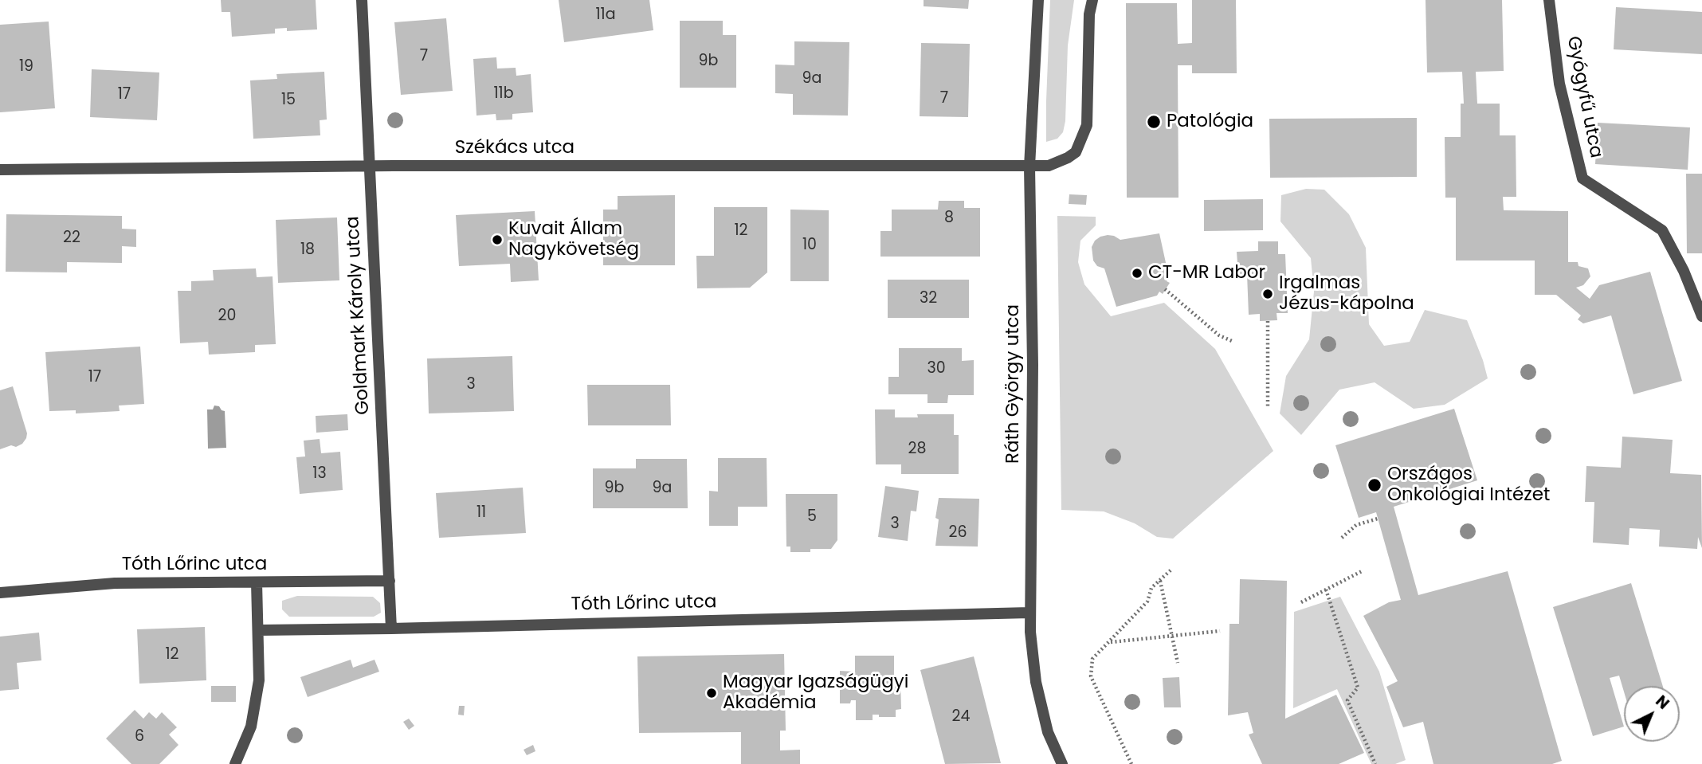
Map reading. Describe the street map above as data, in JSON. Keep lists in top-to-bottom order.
{
  "streets": {
    "street": [
      "Gyógyfű utca",
      "Székács utca",
      "Goldmark Károly utca",
      "Ráth György utca",
      "Tóth Lőrinc utca"
    ]
  },
  "crossings": [
    ["Székács utca", "Goldmark Károly utca"],
    ["Székács utca", "Ráth György utca"],
    ["Goldmark Károly utca", "Tóth Lőrinc utca"],
    ["Ráth György utca", "Tóth Lőrinc utca"]
  ],
  "places": [
    "Patológia",
    "Kuvait Állam Nagykövetség",
    "CT-MR Labor",
    "Irgalmas Jézus-kápolna",
    "Országos Onkológiai Intézet",
    "Magyar Igazságügyi Akadémia"
  ],
  "house_numbers": [
    "11a",
    "7",
    "9b",
    "19",
    "9a",
    "11b",
    "17",
    "7",
    "15",
    "8",
    "12",
    "22",
    "10",
    "18",
    "32",
    "20",
    "30",
    "17",
    "3",
    "28",
    "13",
    "9b",
    "9a",
    "11",
    "5",
    "3",
    "26",
    "12",
    "24",
    "6"
  ],
  "north": "top right"
}
